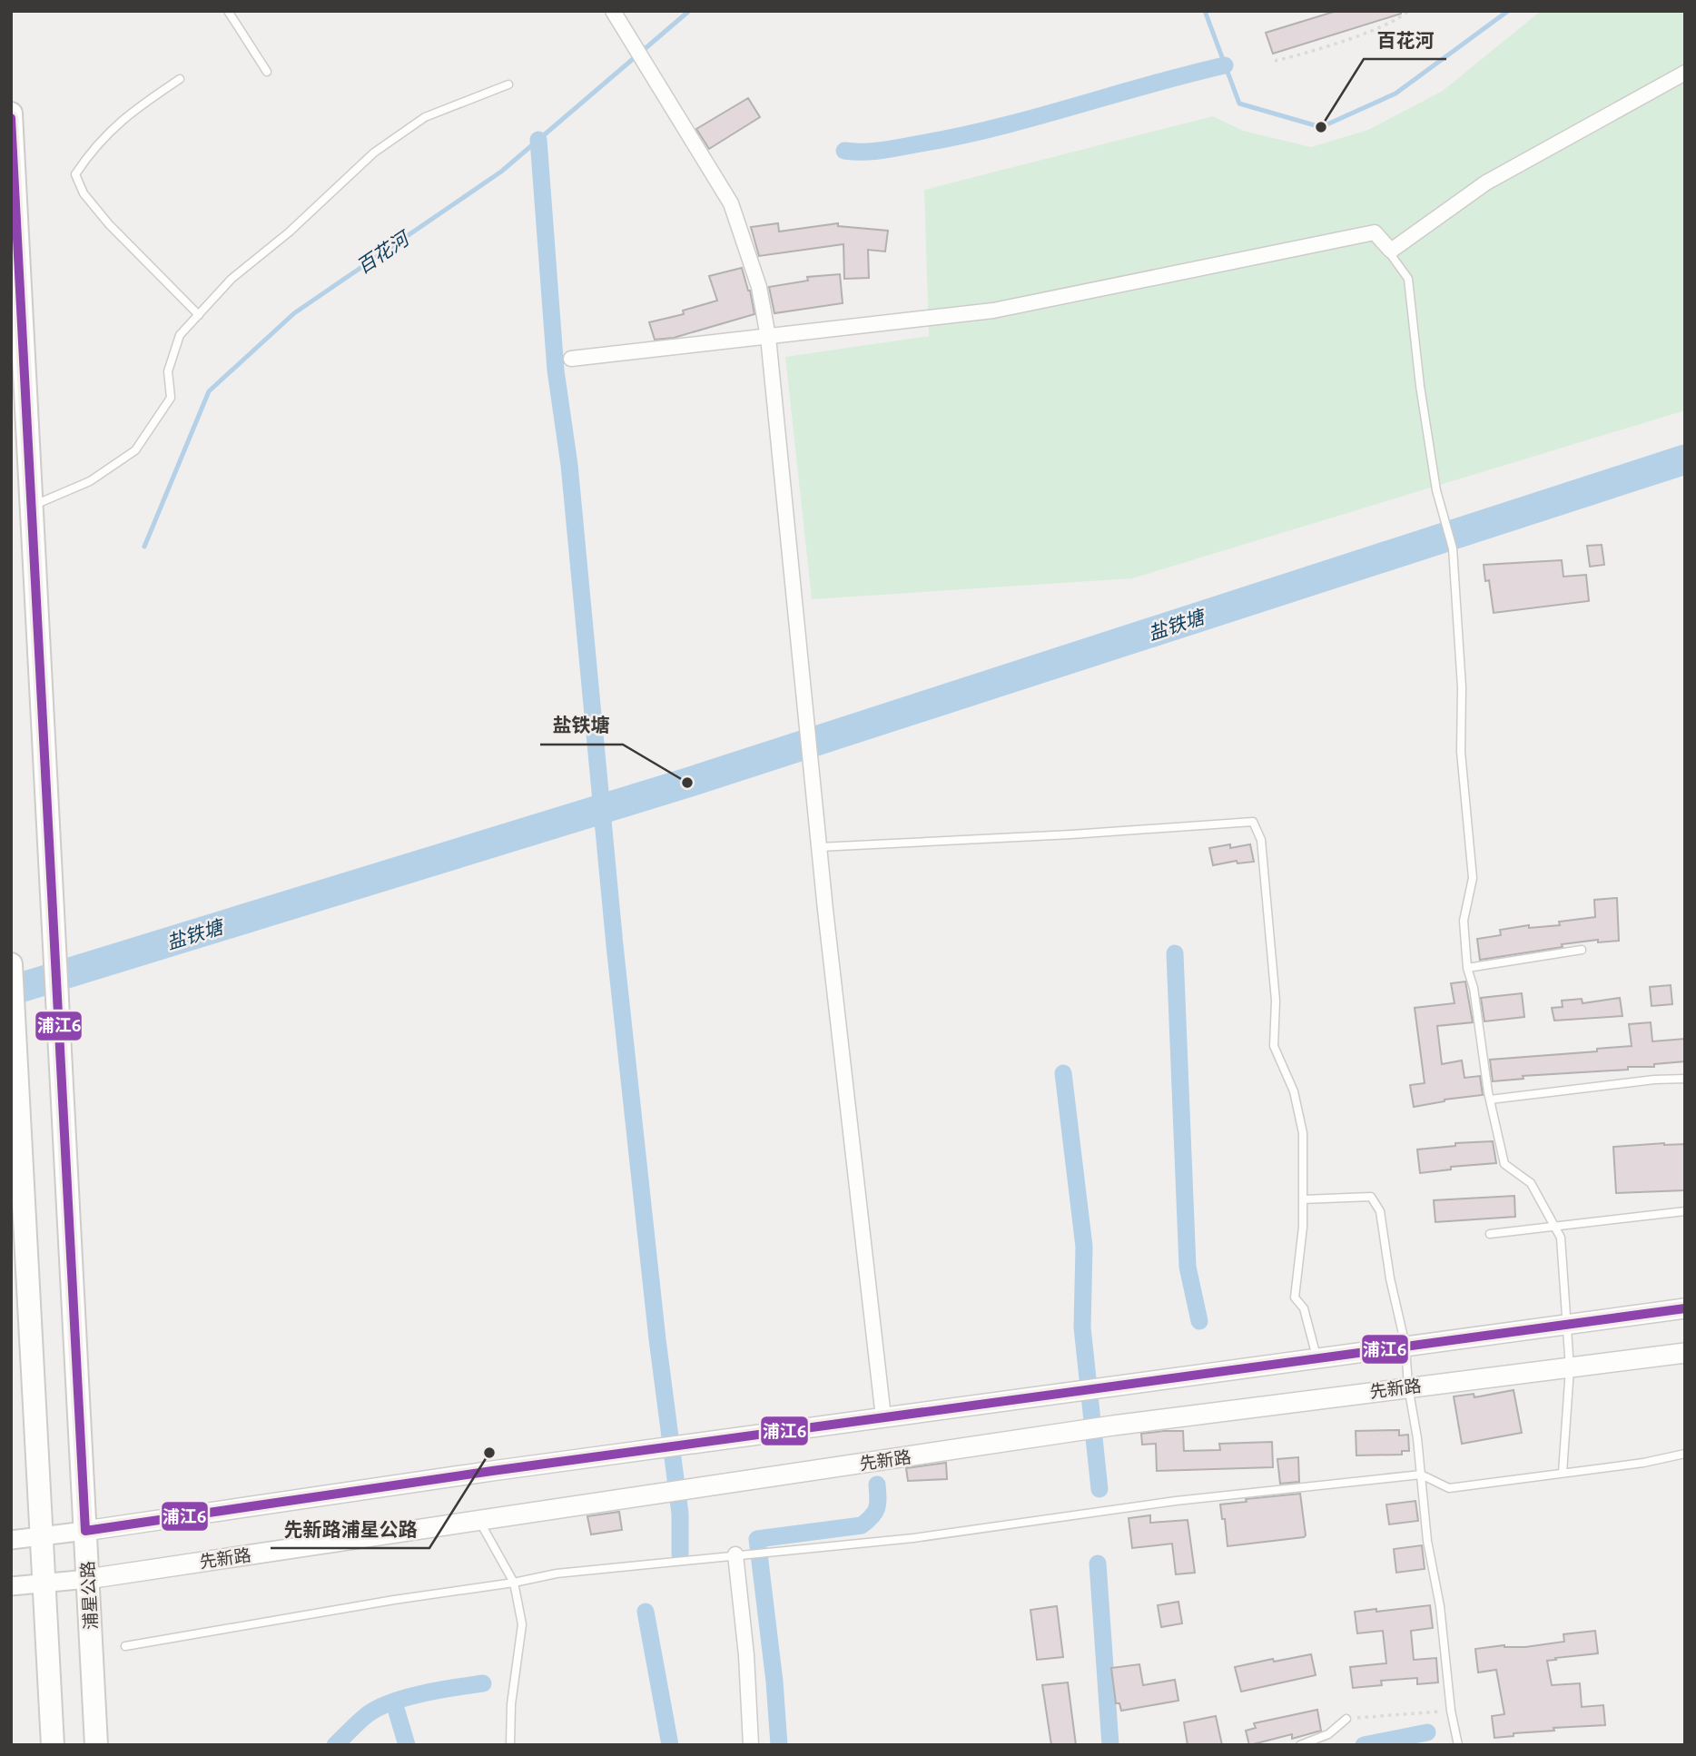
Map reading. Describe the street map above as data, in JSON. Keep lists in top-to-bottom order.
{
  "streets": {
    "main road": ["先新路", "浦星公路"]
  },
  "crossings": [
    ["先新路", "浦星公路"]
  ],
  "water": ["百花河", "盐铁塘"],
  "places": ["百花河", "盐铁塘", "先新路浦星公路"],
  "lines": ["transit line 浦江6"]
}
